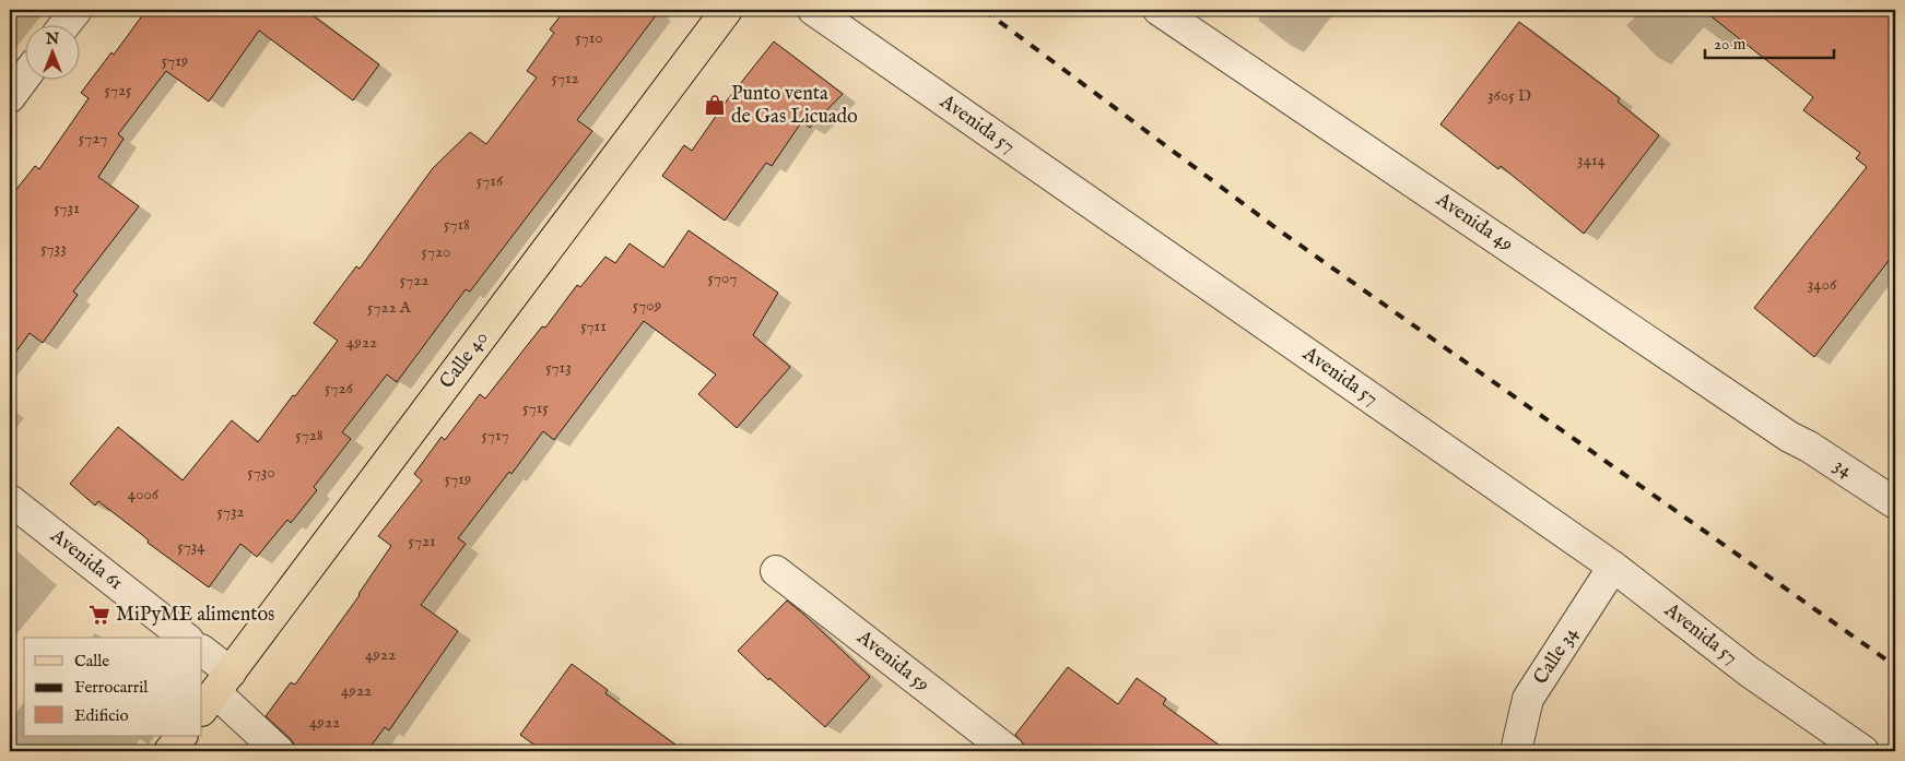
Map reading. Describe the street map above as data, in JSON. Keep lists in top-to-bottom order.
{
  "streets": {
    "main road": ["Calle 40"],
    "street": [
      "Avenida 57",
      "Avenida 49",
      "34",
      "Avenida 61",
      "Calle 34",
      "Avenida 59"
    ]
  },
  "crossings": [
    ["Avenida 57", "Calle 34"],
    ["Avenida 49", "34"]
  ],
  "places": {
    "shop": ["Punto venta de Gas Licuado"],
    "supermarket": ["MiPyME alimentos"]
  },
  "house_numbers": [
    "5710",
    "5719",
    "5712",
    "5725",
    "3605 D",
    "5727",
    "3414",
    "5716",
    "5731",
    "5718",
    "5733",
    "5720",
    "5707",
    "5722",
    "3406",
    "5709",
    "5722 A",
    "5711",
    "4922",
    "5713",
    "5726",
    "5715",
    "5728",
    "5717",
    "5730",
    "5719",
    "4006",
    "5732",
    "5721",
    "5734",
    "4922",
    "4922",
    "4922"
  ],
  "legend": ["Calle", "Ferrocarril", "Edificio"],
  "scale_bar": "20 m",
  "north": "top"
}
